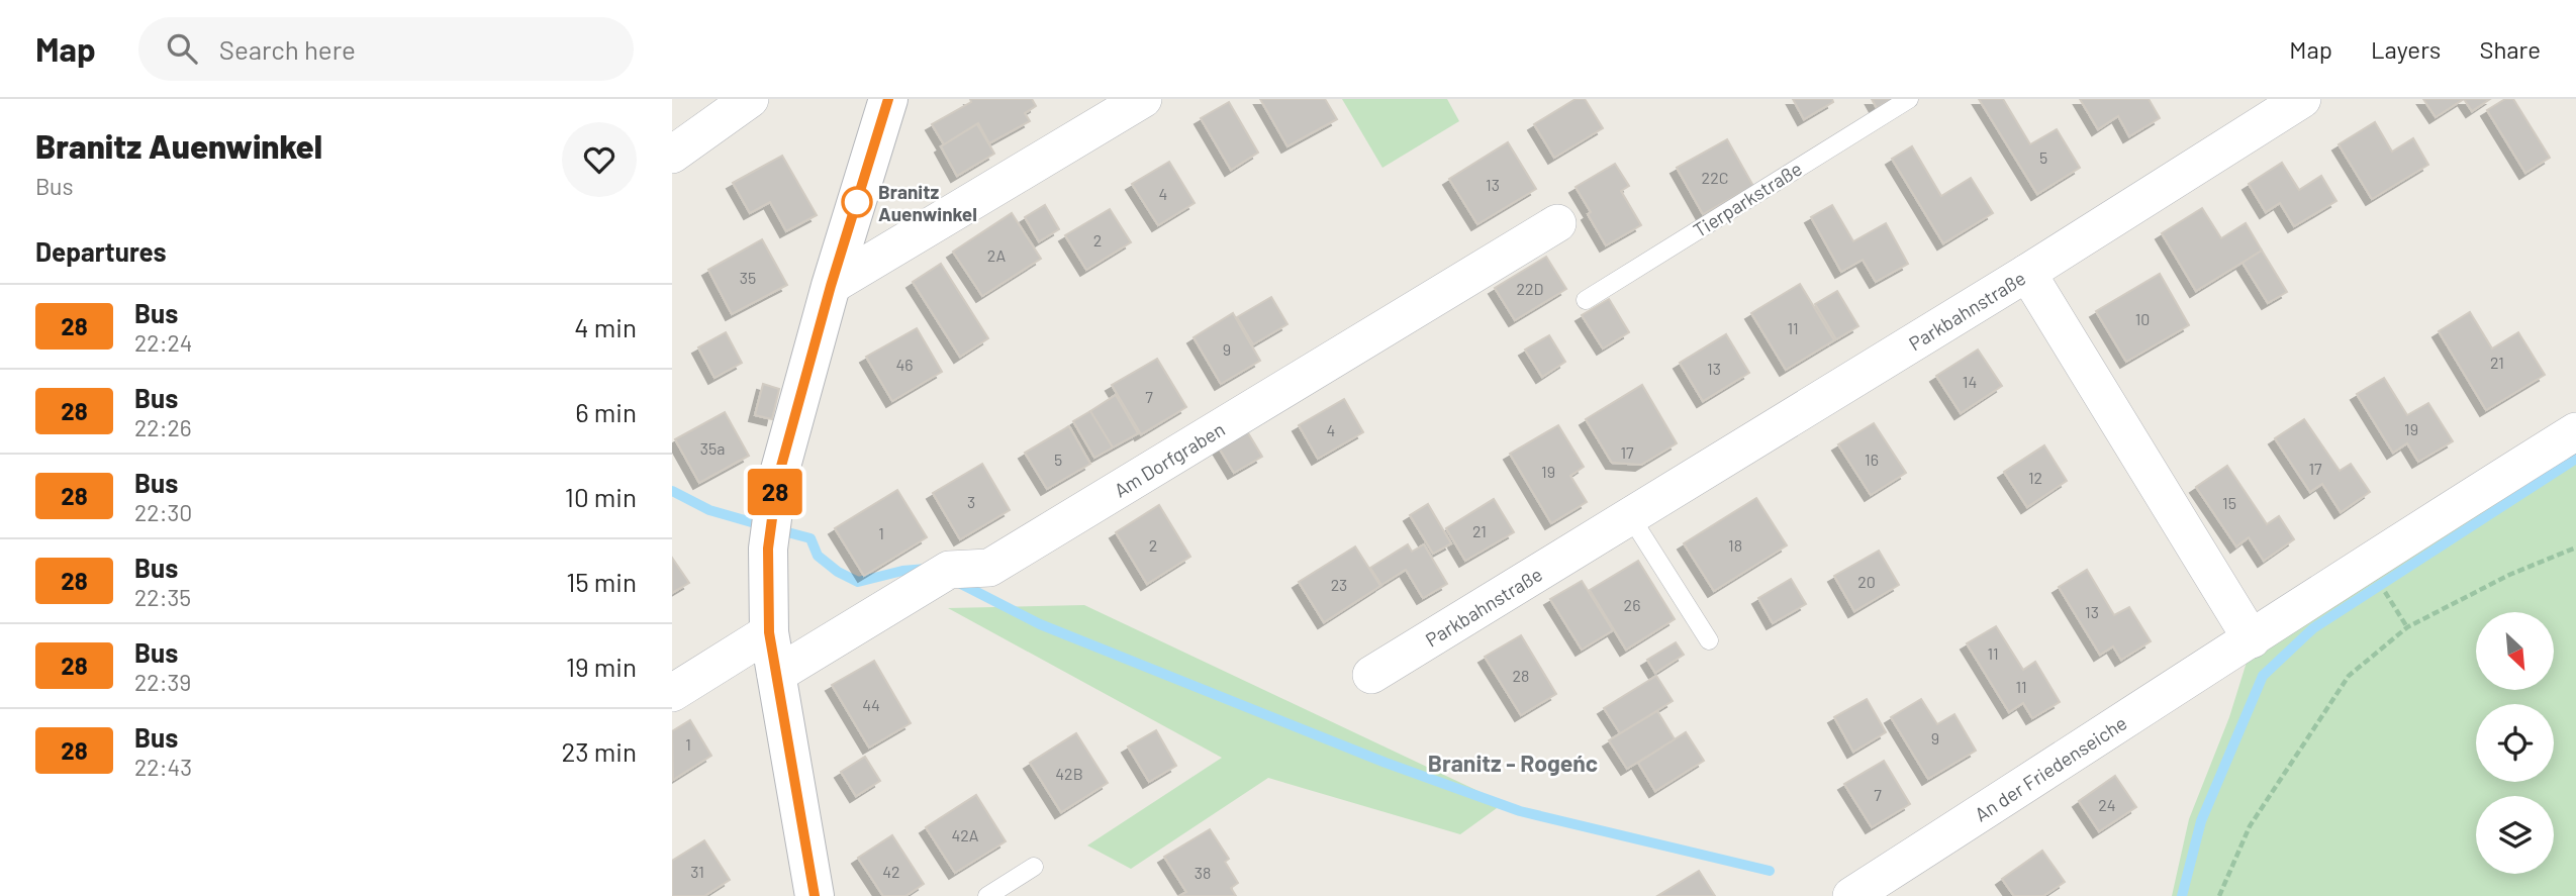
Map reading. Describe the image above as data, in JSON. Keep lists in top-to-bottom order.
{
  "streets": {
    "street": ["Parkbahnstraße", "Am Dorfgraben", "An der Friedenseiche"],
    "lane": ["Tierparkstraße"]
  },
  "districts": ["Branitz - Rogeńc"],
  "places": ["Branitz Auenwinkel"],
  "lines": ["bus line 28"],
  "house_numbers": [
    "5",
    "22C",
    "13",
    "4",
    "2",
    "2A",
    "35",
    "22D",
    "10",
    "11",
    "9",
    "21",
    "46",
    "13",
    "14",
    "7",
    "19",
    "4",
    "35a",
    "17",
    "5",
    "16",
    "17",
    "19",
    "12",
    "3",
    "15",
    "21",
    "1",
    "2",
    "18",
    "20",
    "23",
    "26",
    "13",
    "11",
    "28",
    "11",
    "44",
    "9",
    "1",
    "42B",
    "7",
    "24",
    "42A",
    "31",
    "42",
    "38"
  ],
  "north": "bottom right",
  "page": {
    "header": "Map",
    "search": "Search here",
    "nav": ["Map", "Layers", "Share"],
    "heading": [
      ["Branitz Auenwinkel", "Bus"],
      "Departures"
    ],
    "on_map": "28",
    "list": [
      {
        "mark": "28",
        "name": "Bus",
        "note": "22:24",
        "value": "4 min"
      },
      {
        "mark": "28",
        "name": "Bus",
        "note": "22:26",
        "value": "6 min"
      },
      {
        "mark": "28",
        "name": "Bus",
        "note": "22:30",
        "value": "10 min"
      },
      {
        "mark": "28",
        "name": "Bus",
        "note": "22:35",
        "value": "15 min"
      },
      {
        "mark": "28",
        "name": "Bus",
        "note": "22:39",
        "value": "19 min"
      },
      {
        "mark": "28",
        "name": "Bus",
        "note": "22:43",
        "value": "23 min"
      }
    ]
  }
}
